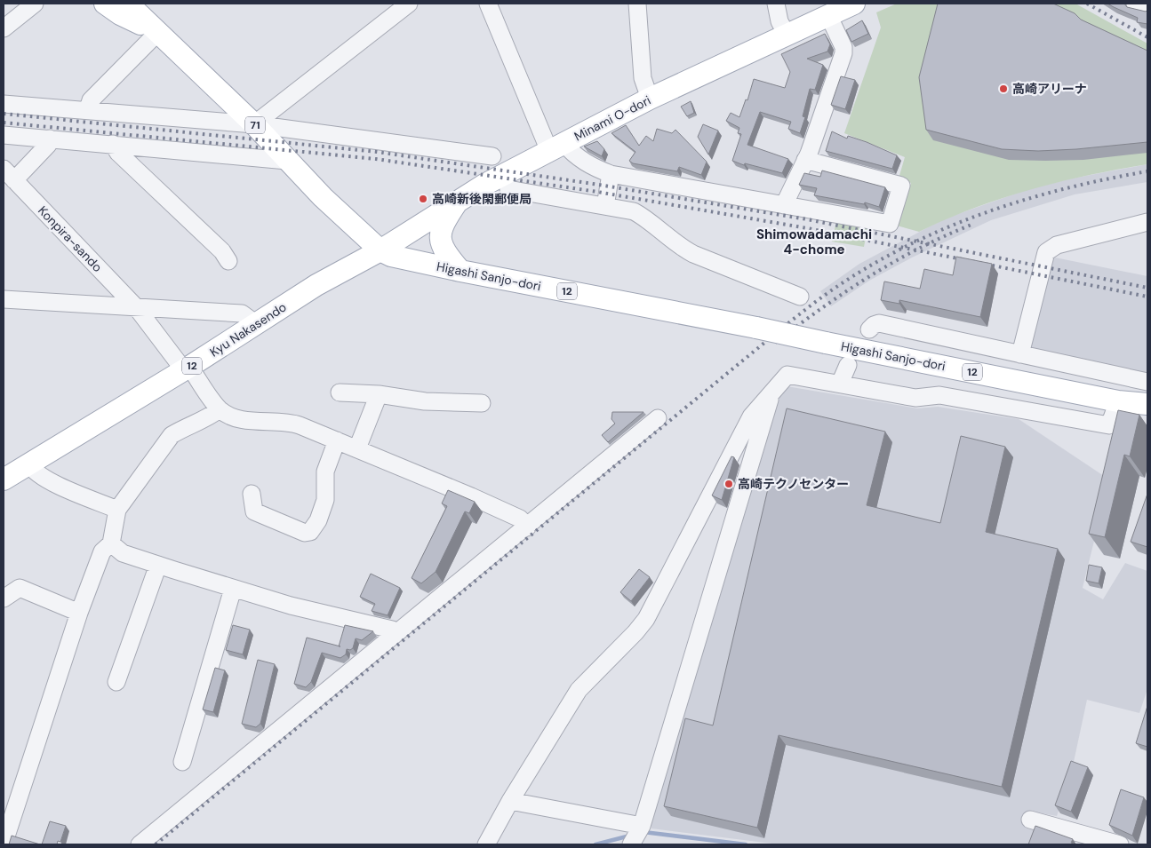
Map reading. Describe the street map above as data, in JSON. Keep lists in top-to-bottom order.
{
  "streets": {
    "main road": [
      "Minami O-dori",
      "71",
      "Higashi Sanjo-dori",
      "12",
      "Kyu Nakasendo"
    ],
    "street": ["Konpira-sando"]
  },
  "crossings": [
    ["Minami O-dori", "71"],
    ["Minami O-dori", "Higashi Sanjo-dori"],
    ["Minami O-dori", "Kyu Nakasendo"],
    ["71", "Higashi Sanjo-dori"],
    ["71", "Kyu Nakasendo"],
    ["Konpira-sando", "Kyu Nakasendo"],
    ["Higashi Sanjo-dori", "Kyu Nakasendo"]
  ],
  "districts": ["Shimowadamachi 4-chome"],
  "places": ["高崎アリーナ", "高崎新後閑郵便局", "高崎テクノセンター"]
}
